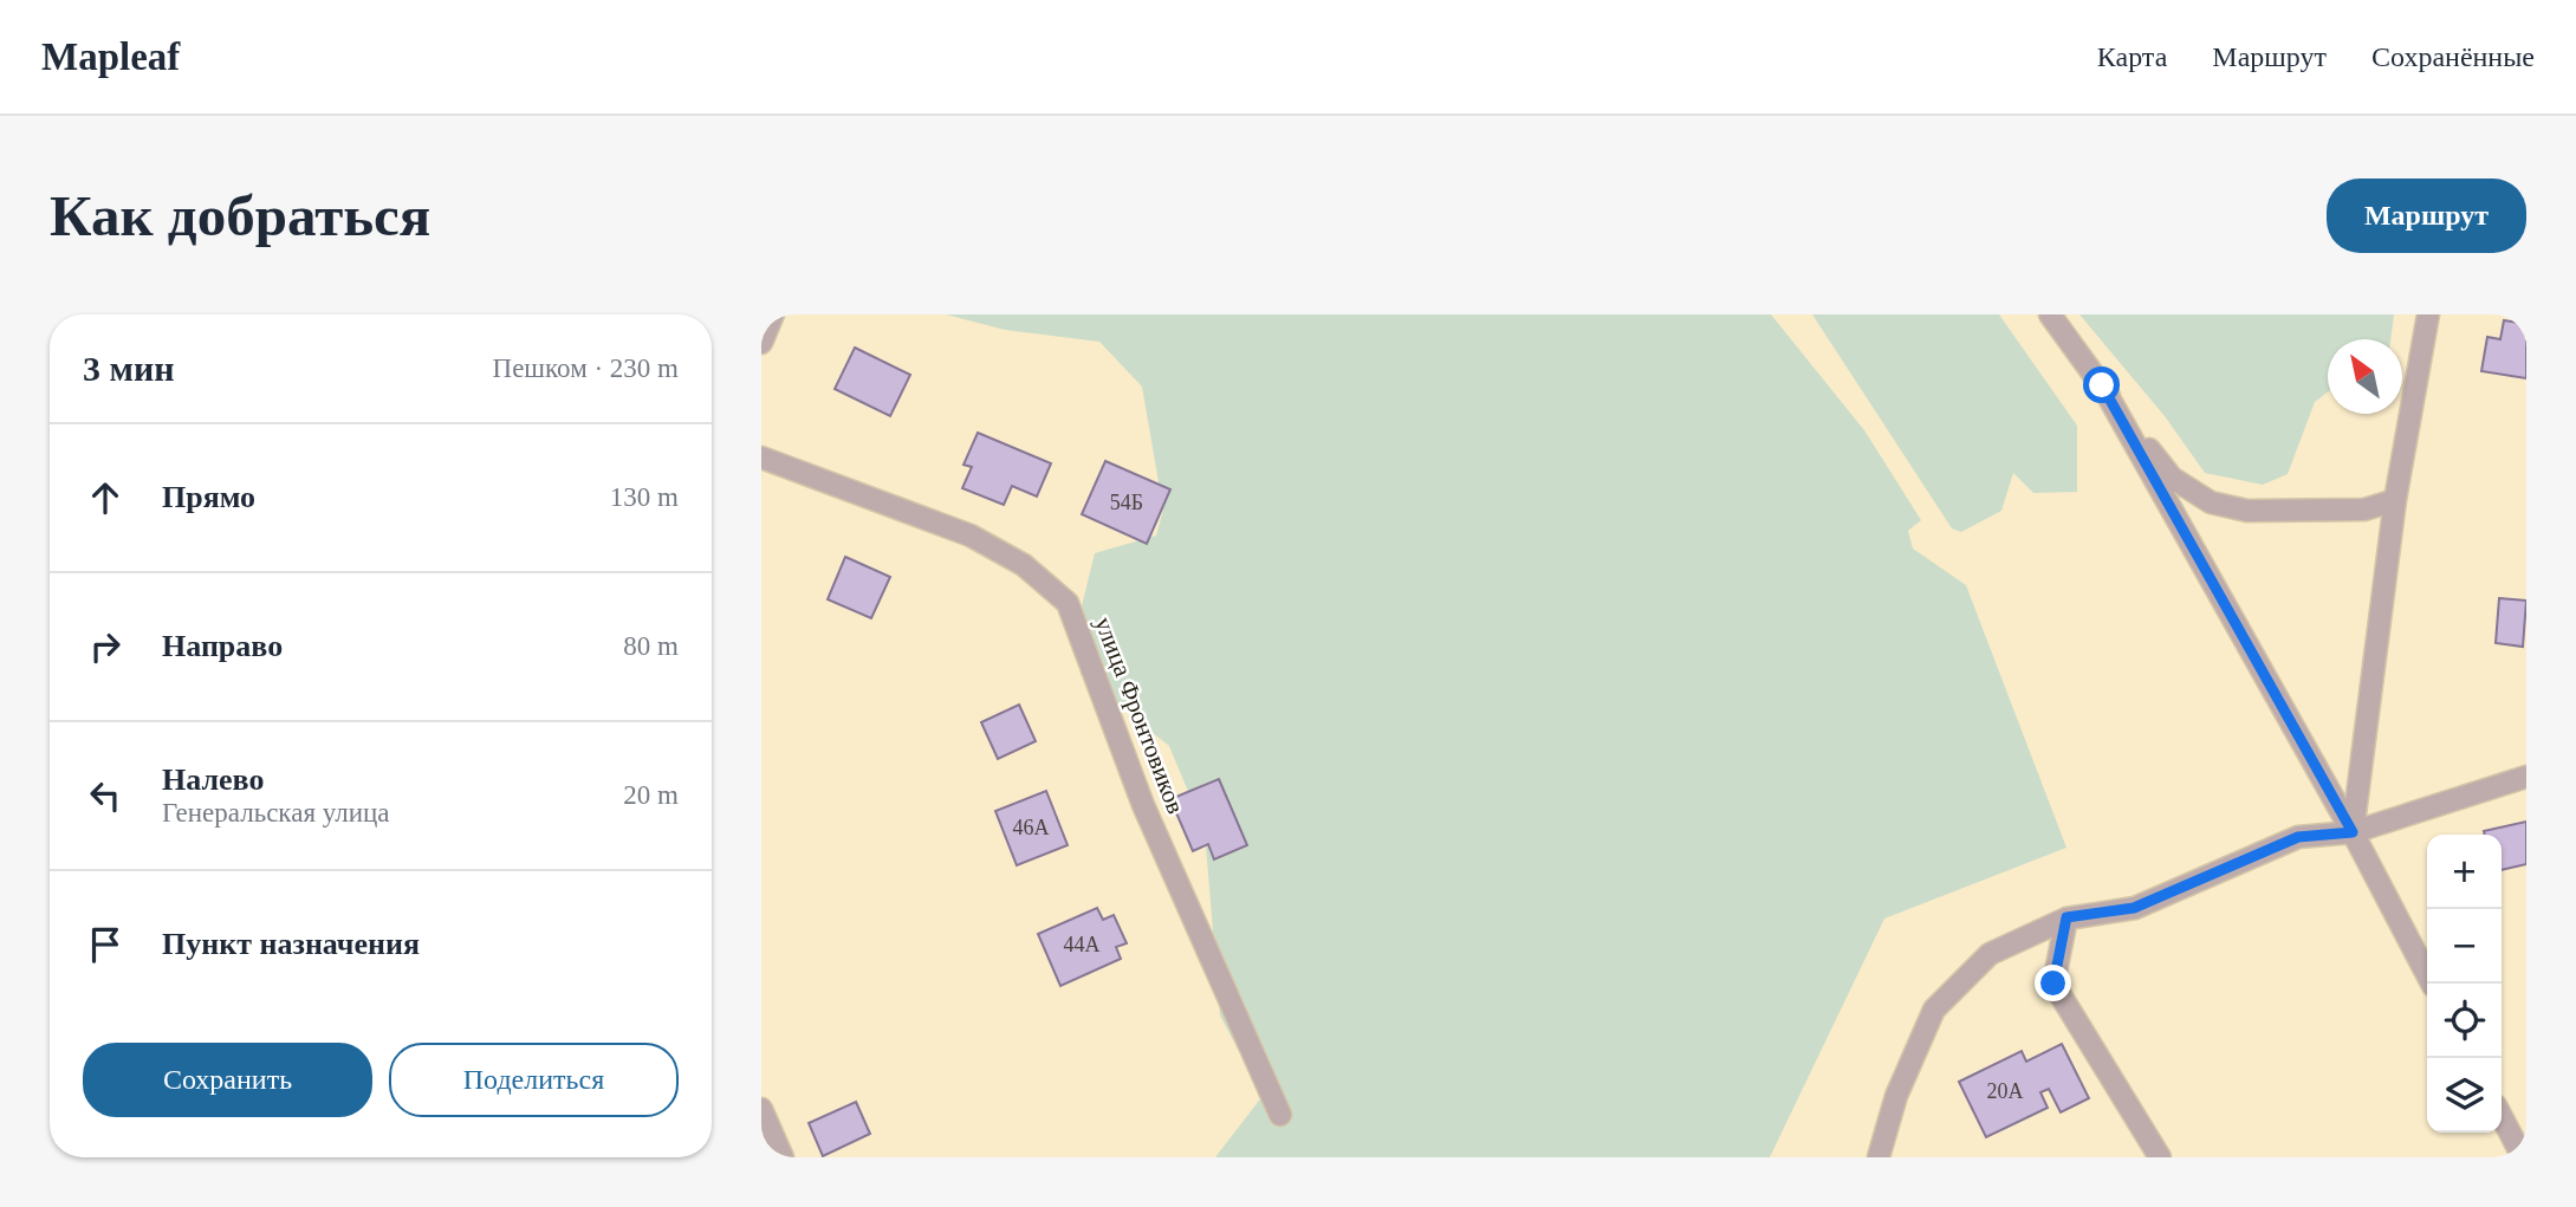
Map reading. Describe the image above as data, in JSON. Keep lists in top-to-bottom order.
{
  "streets": {
    "street": ["улица Фронтовиков"]
  },
  "house_numbers": [
    "54Б",
    "46А",
    "44А",
    "20А"
  ],
  "north": "top left",
  "page": {
    "header": "Mapleaf",
    "nav": ["Карта", "Маршрут", "Сохранённые"],
    "buttons": [
      "Маршрут",
      ["Сохранить", "Поделиться"]
    ],
    "title": "Как добраться",
    "heading": ["3 мин", "Пешком · 230 m"],
    "list": [
      ["Прямо", "130 m"],
      ["Направо", "80 m"],
      ["Налево", "Генеральская улица", "20 m"],
      "Пункт назначения"
    ],
    "map_buttons": ["+", "−"]
  }
}
